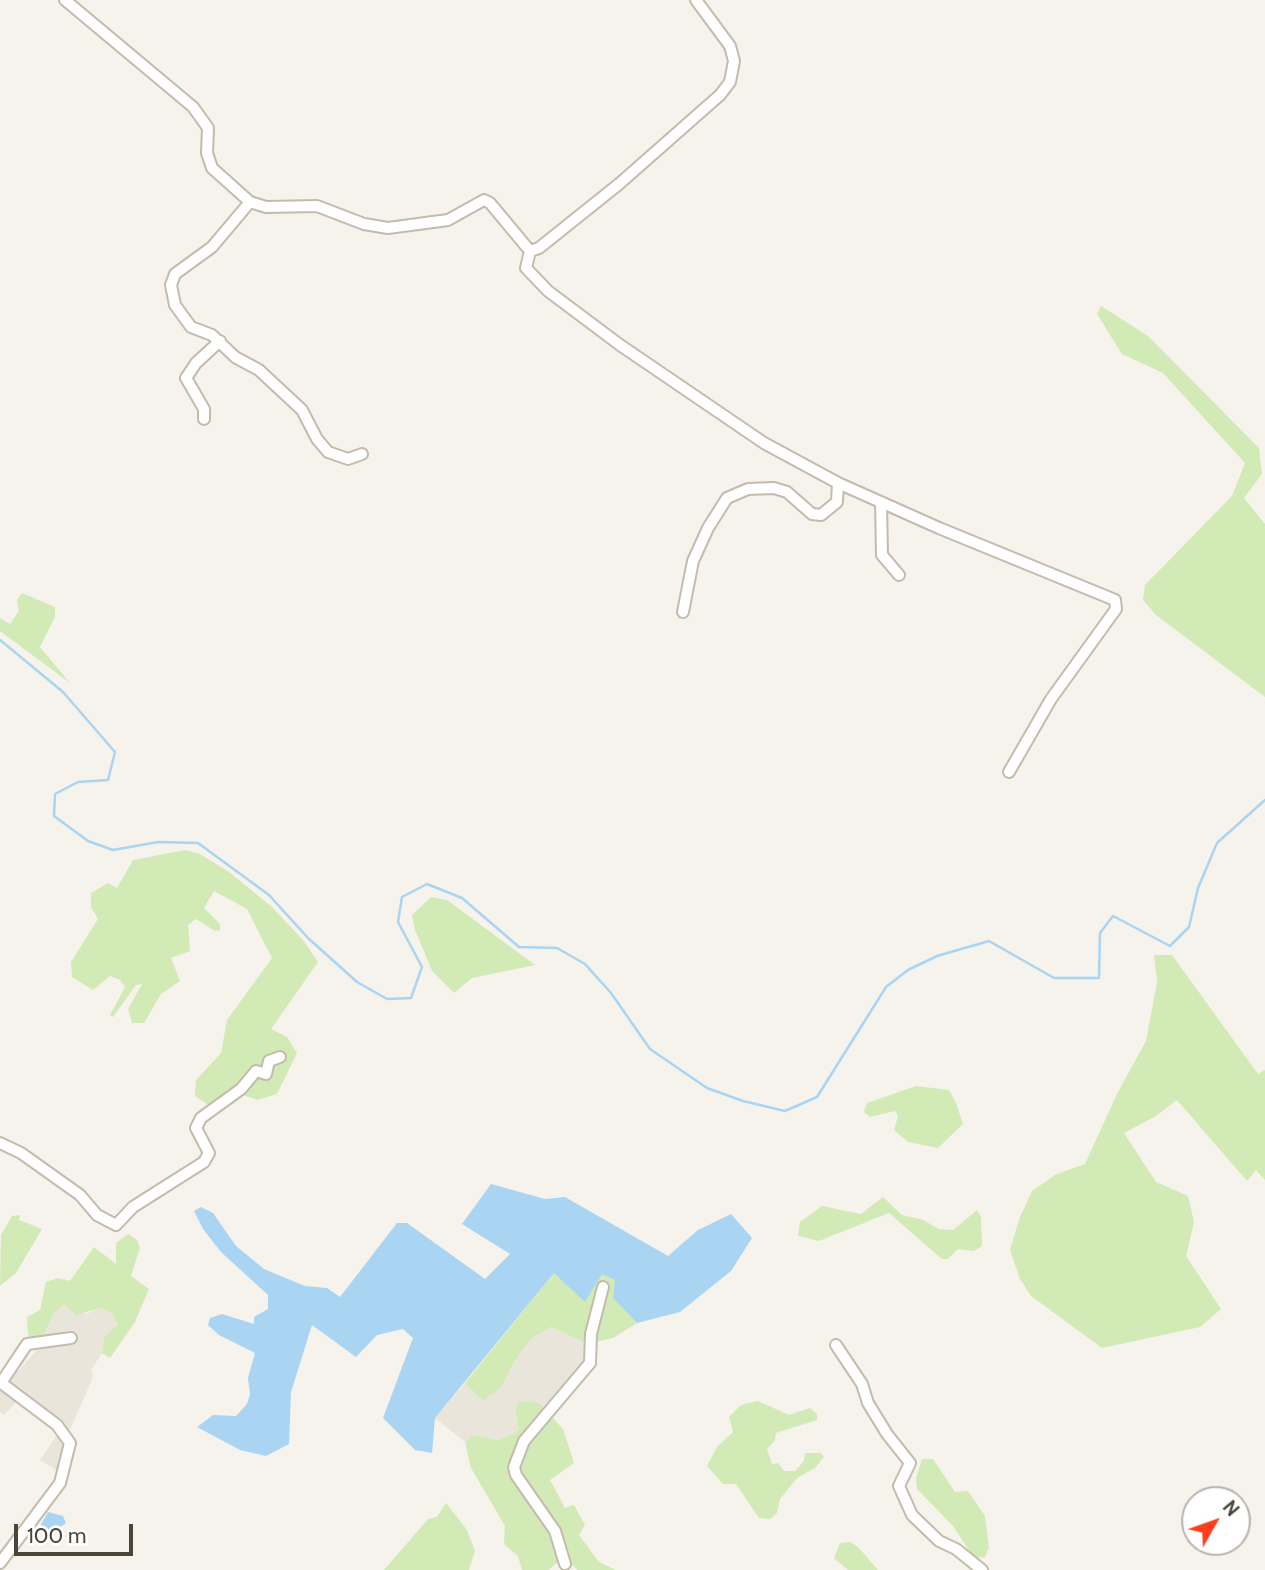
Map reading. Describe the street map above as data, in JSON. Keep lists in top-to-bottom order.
{
  "scale_bar": "100 m",
  "north": "top right"
}
